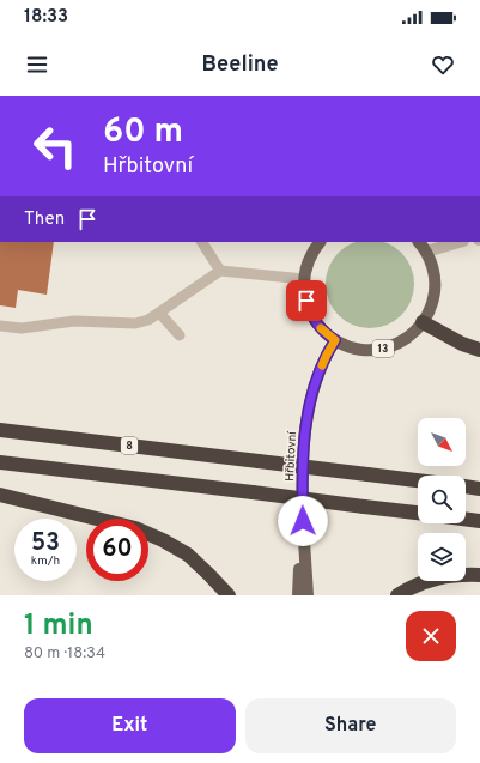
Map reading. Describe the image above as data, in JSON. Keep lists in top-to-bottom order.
{
  "streets": {
    "highway": ["8"],
    "main road": ["13", "Hřbitovní"]
  },
  "crossings": [
    ["13", "Hřbitovní"]
  ],
  "north": "bottom right",
  "page": {
    "status": "18:33",
    "header": "Beeline",
    "turn": ["60 m", "Hřbitovní"],
    "then": "Then",
    "speed": "53 km/h",
    "limit": "60",
    "heading": ["1 min", "80 m · 18:34"],
    "buttons": ["Exit", "Share"]
  }
}
